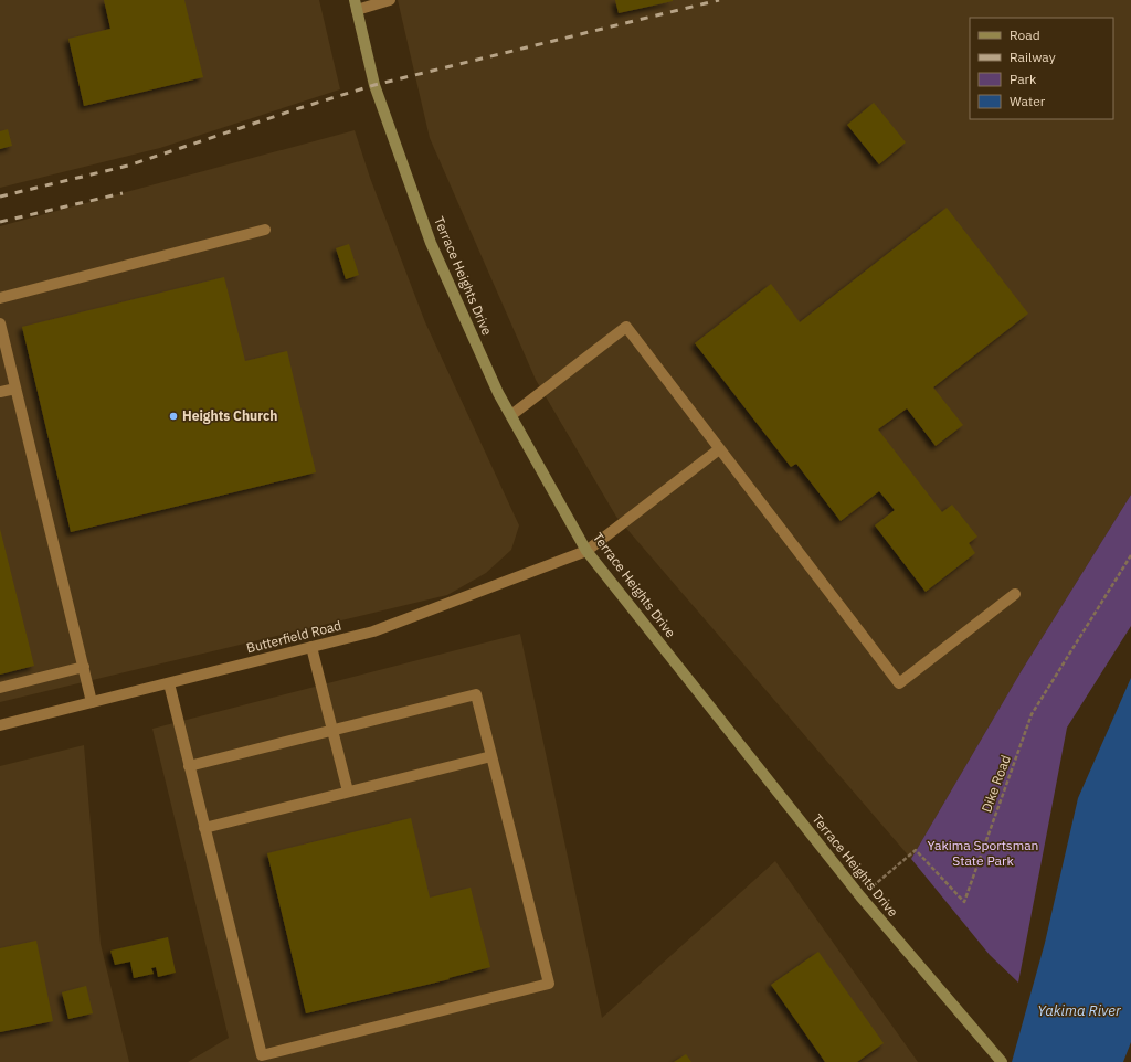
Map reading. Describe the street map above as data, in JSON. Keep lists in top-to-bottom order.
{
  "streets": {
    "main road": ["Terrace Heights Drive"],
    "street": ["Butterfield Road"],
    "path": ["Dike Road"]
  },
  "crossings": [
    ["Terrace Heights Drive", "Butterfield Road"],
    ["Terrace Heights Drive", "Dike Road"]
  ],
  "water": ["Yakima River"],
  "parks": ["Yakima Sportsman State Park"],
  "places": ["Heights Church"],
  "legend": [
    "Road",
    "Railway",
    "Park",
    "Water"
  ]
}
